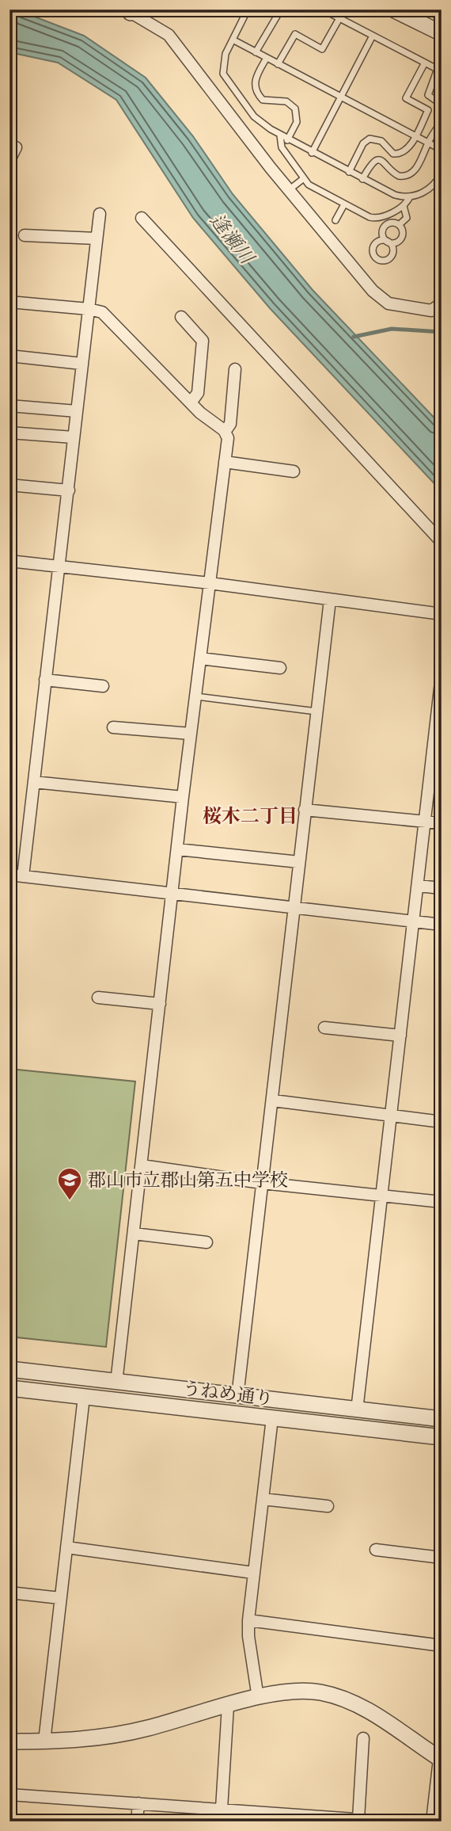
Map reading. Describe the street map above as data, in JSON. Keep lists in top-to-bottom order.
{
  "streets": {
    "street": ["うねめ通り"]
  },
  "districts": ["桜木二丁目"],
  "water": ["逢瀬川"],
  "places": {
    "school or university": ["郡山市立郡山第五中学校"]
  }
}
